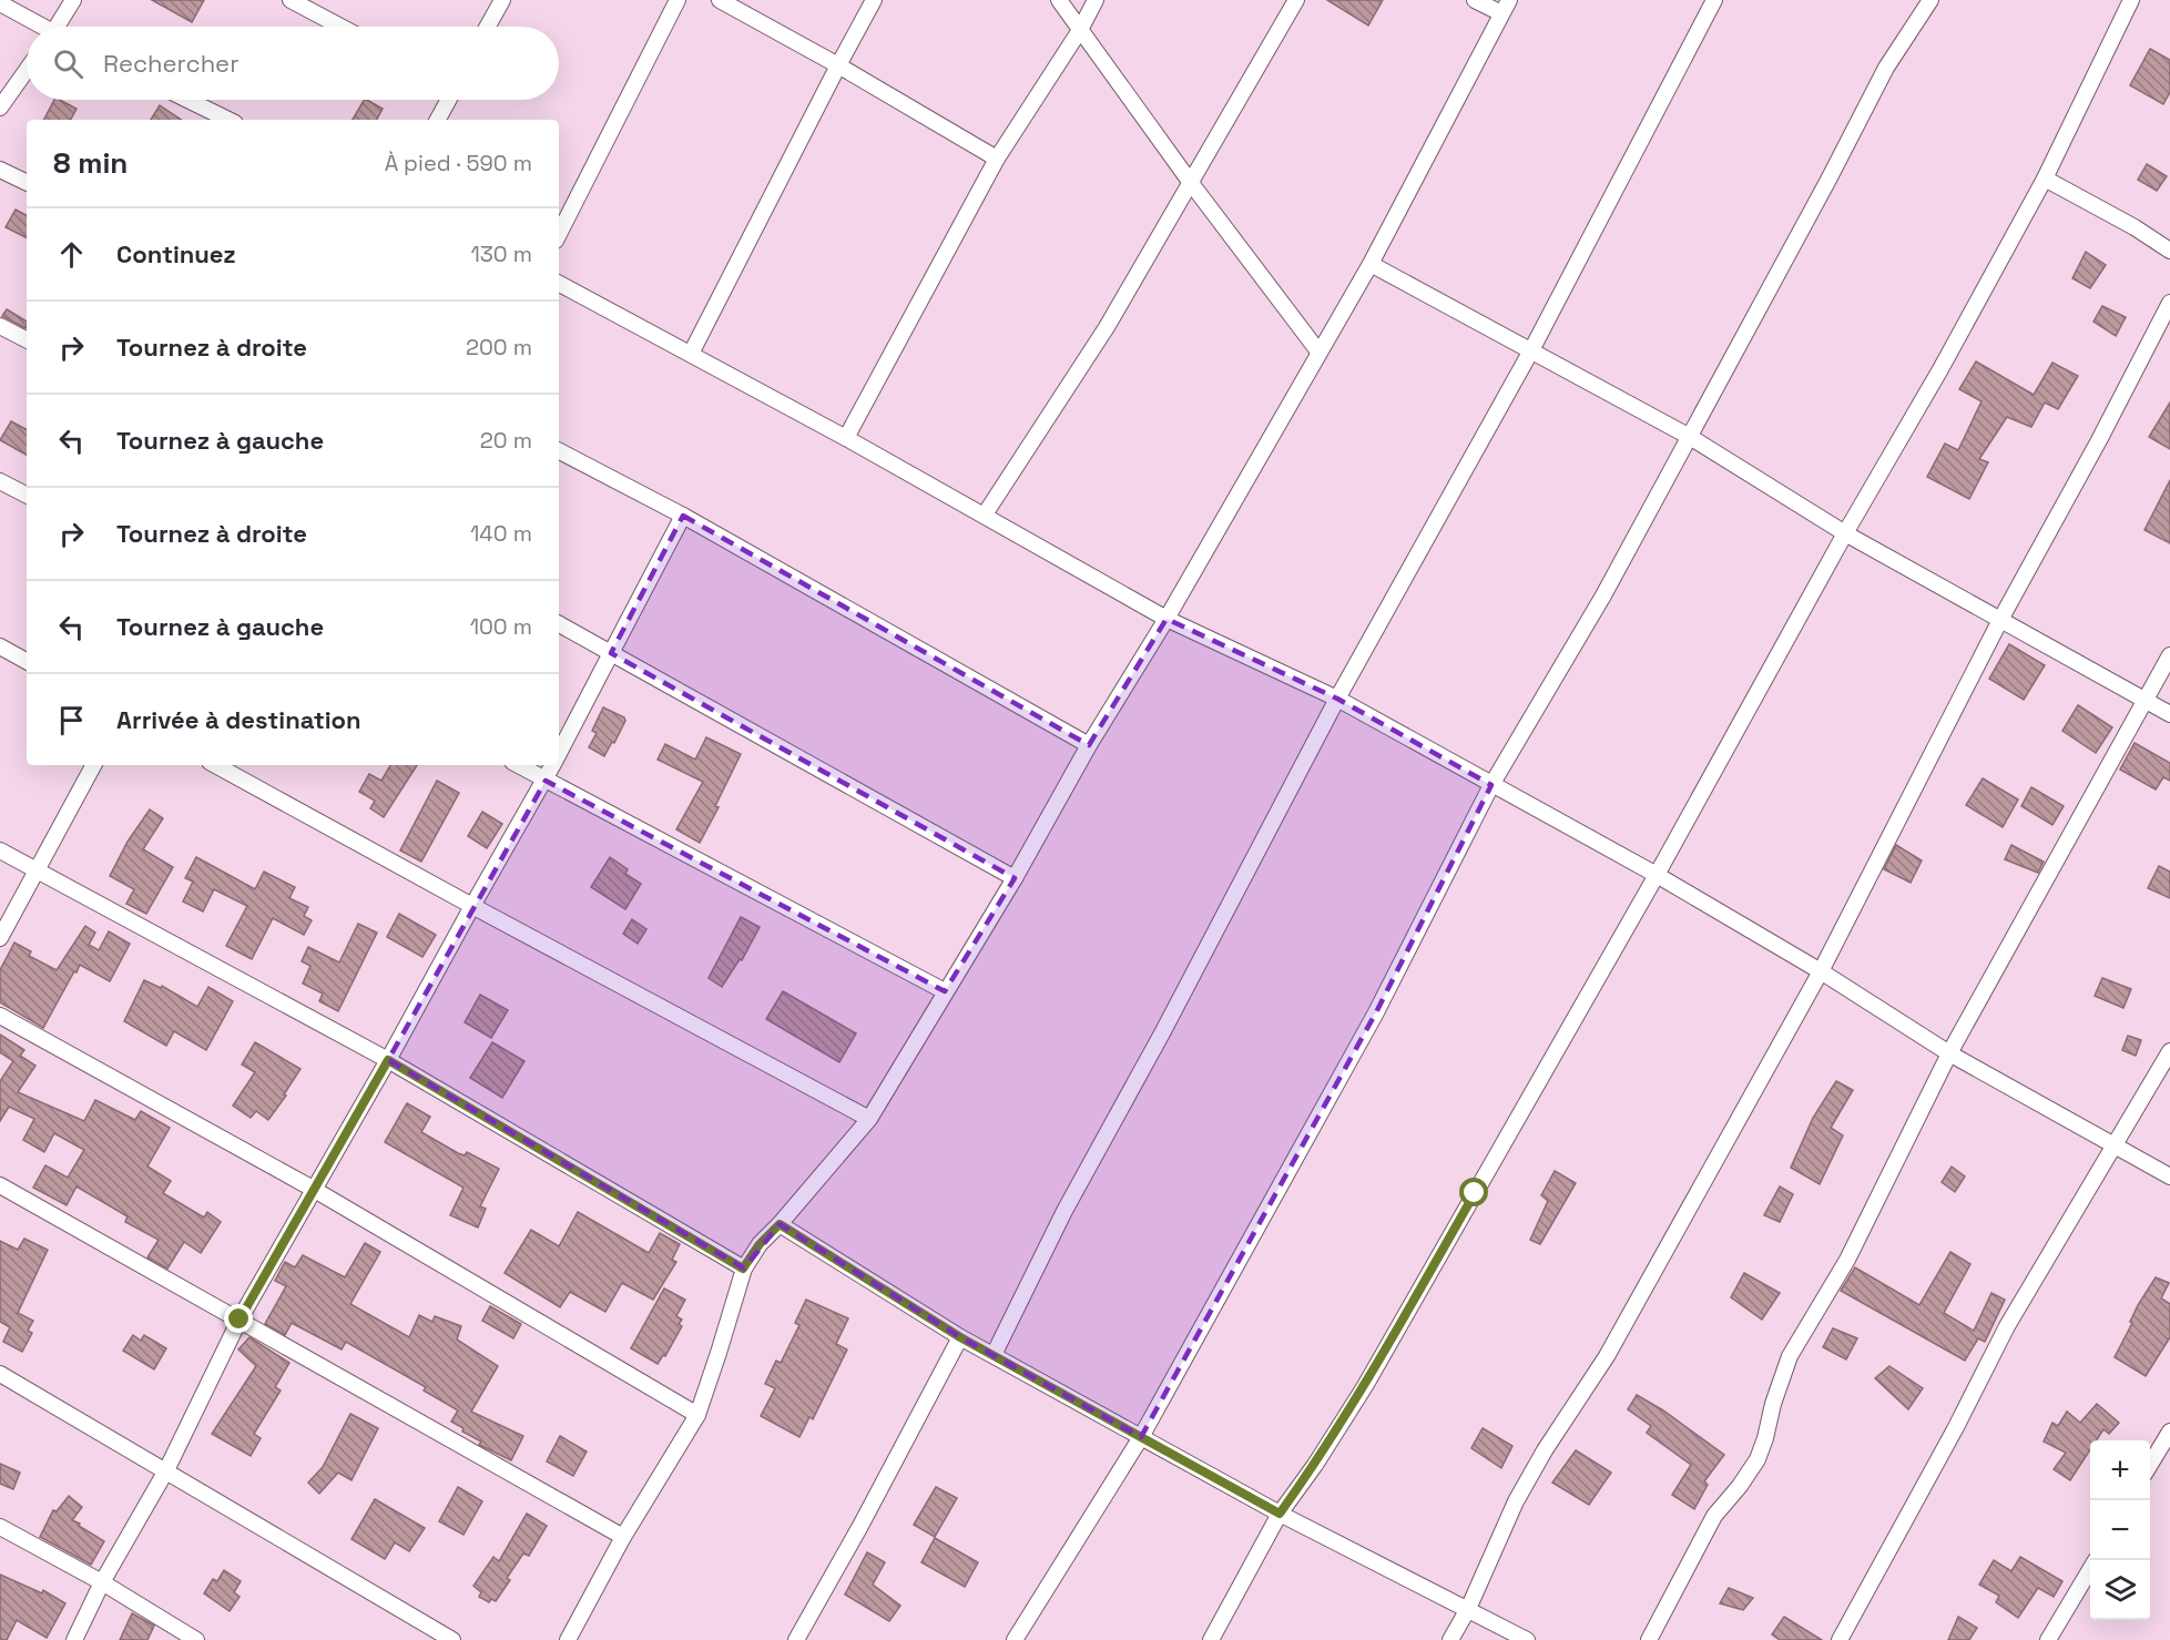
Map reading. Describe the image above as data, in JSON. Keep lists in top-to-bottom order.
{
  "page": {
    "search": "Rechercher",
    "heading": ["8 min", "À pied · 590 m"],
    "list": [
      ["Continuez", "130 m"],
      ["Tournez à droite", "200 m"],
      ["Tournez à gauche", "20 m"],
      ["Tournez à droite", "140 m"],
      ["Tournez à gauche", "100 m"],
      "Arrivée à destination"
    ],
    "map_buttons": ["+", "−"]
  }
}
